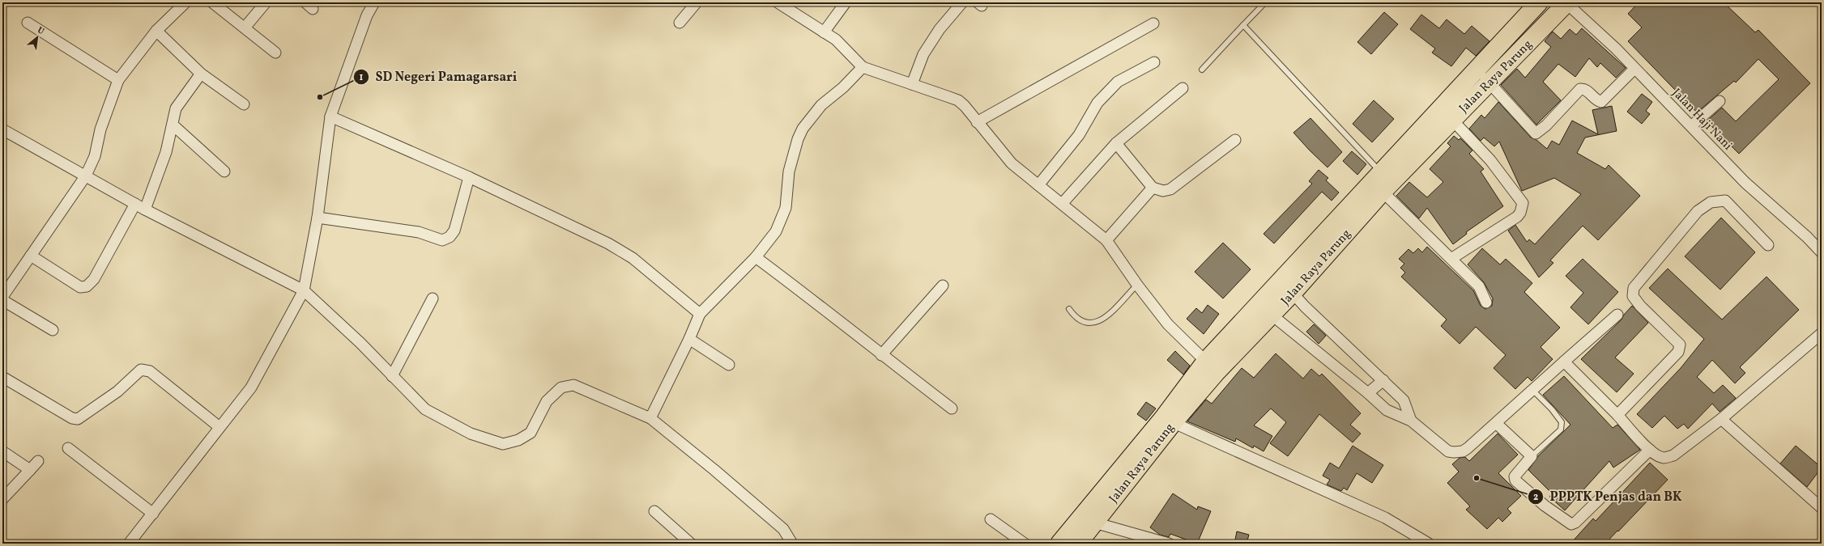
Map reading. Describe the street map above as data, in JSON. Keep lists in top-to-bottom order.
{
  "streets": {
    "highway": ["Jalan Raya Parung"],
    "street": ["Jalan Haji Nani"]
  },
  "crossings": [
    ["Jalan Raya Parung", "Jalan Haji Nani"]
  ],
  "places": ["SD Negeri Pamagarsari", "PPPTK Penjas dan BK"],
  "north": "top right"
}
